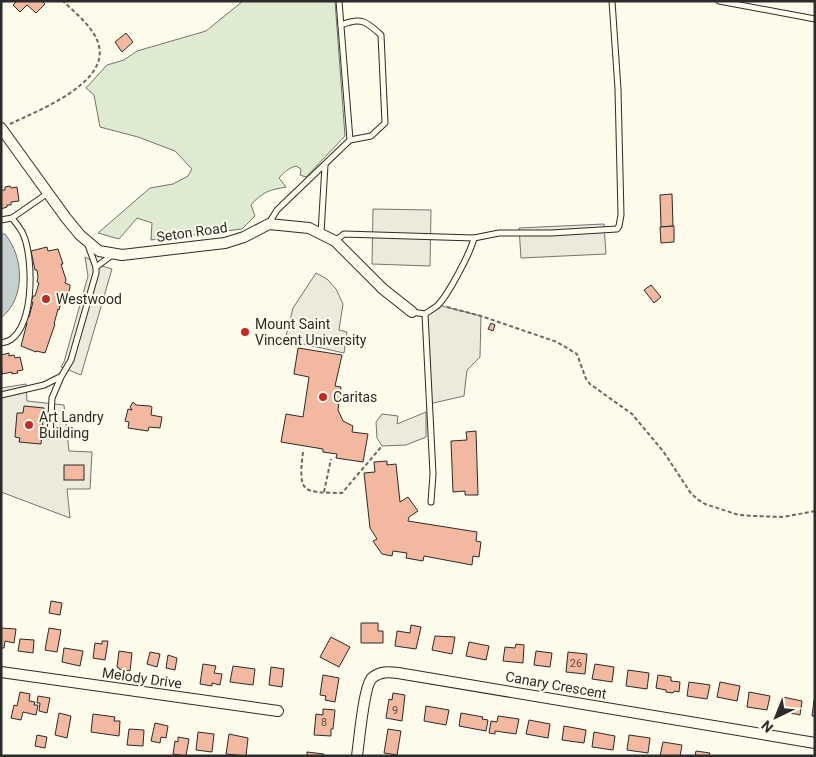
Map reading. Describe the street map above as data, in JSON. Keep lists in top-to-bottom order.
{
  "streets": {
    "street": ["Seton Road", "Melody Drive", "Canary Crescent"]
  },
  "places": [
    "Westwood",
    "Mount Saint Vincent University",
    "Caritas",
    "Art Landry Building"
  ],
  "house_numbers": ["26", "9", "8"],
  "north": "bottom left"
}
